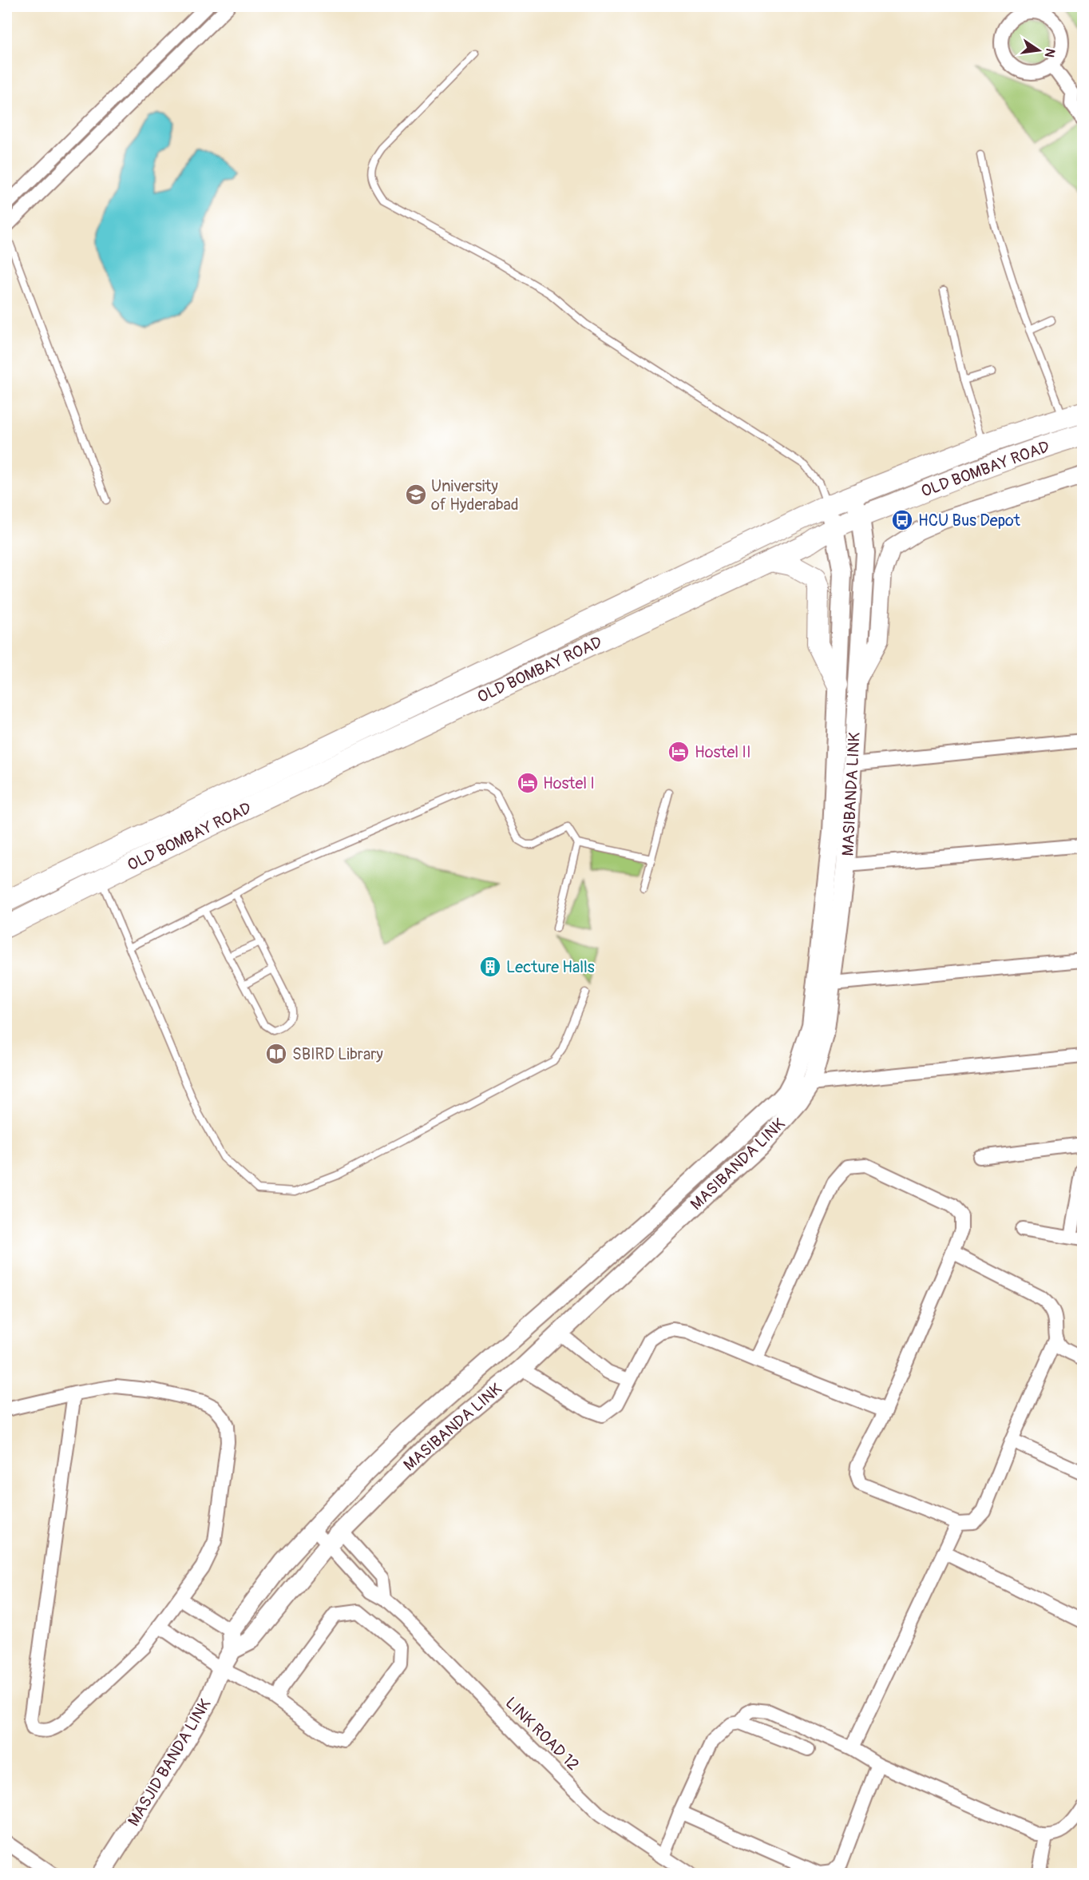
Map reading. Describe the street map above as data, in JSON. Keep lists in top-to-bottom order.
{
  "streets": {
    "main road": ["OLD BOMBAY ROAD", "MASIBANDA LINK", "MASJID BANDA LINK"],
    "street": ["LINK ROAD 12"]
  },
  "crossings": [
    ["OLD BOMBAY ROAD", "MASIBANDA LINK"],
    ["MASIBANDA LINK", "LINK ROAD 12"],
    ["MASIBANDA LINK", "MASJID BANDA LINK"]
  ],
  "places": {
    "school or university": ["University of Hyderabad"],
    "bus stop": ["HCU Bus Depot"],
    "hotel": ["Hostel II", "Hostel I"],
    "building": ["Lecture Halls"],
    "library": ["SBIRD Library"]
  },
  "north": "right"
}
